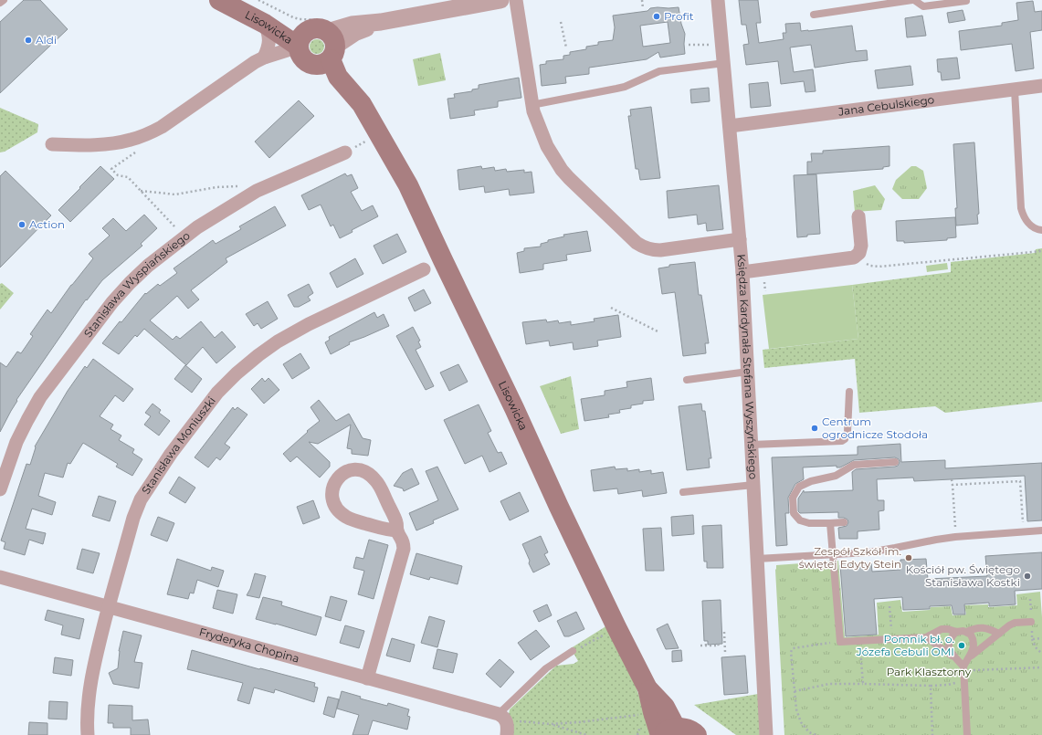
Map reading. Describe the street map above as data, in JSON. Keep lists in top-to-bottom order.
{
  "streets": {
    "main road": ["Lisowicka"],
    "street": [
      "Jana Cebulskiego",
      "Stanisława Wyspiańskiego",
      "Księdza Kardynała Stefana Wyszyńskiego",
      "Stanisława Moniuszki",
      "Fryderyka Chopina"
    ]
  },
  "crossings": [
    ["Jana Cebulskiego", "Księdza Kardynała Stefana Wyszyńskiego"],
    ["Stanisława Moniuszki", "Fryderyka Chopina"]
  ],
  "parks": ["Park Klasztorny"],
  "places": [
    "Profit",
    "Aldi",
    "Action",
    "Centrum ogrodnicze Stodoła",
    "Zespół Szkół im. świętej Edyty Stein",
    "Kościół pw. Świętego Stanisława Kostki",
    "Pomnik bł. o. Józefa Cebuli OMI"
  ]
}
